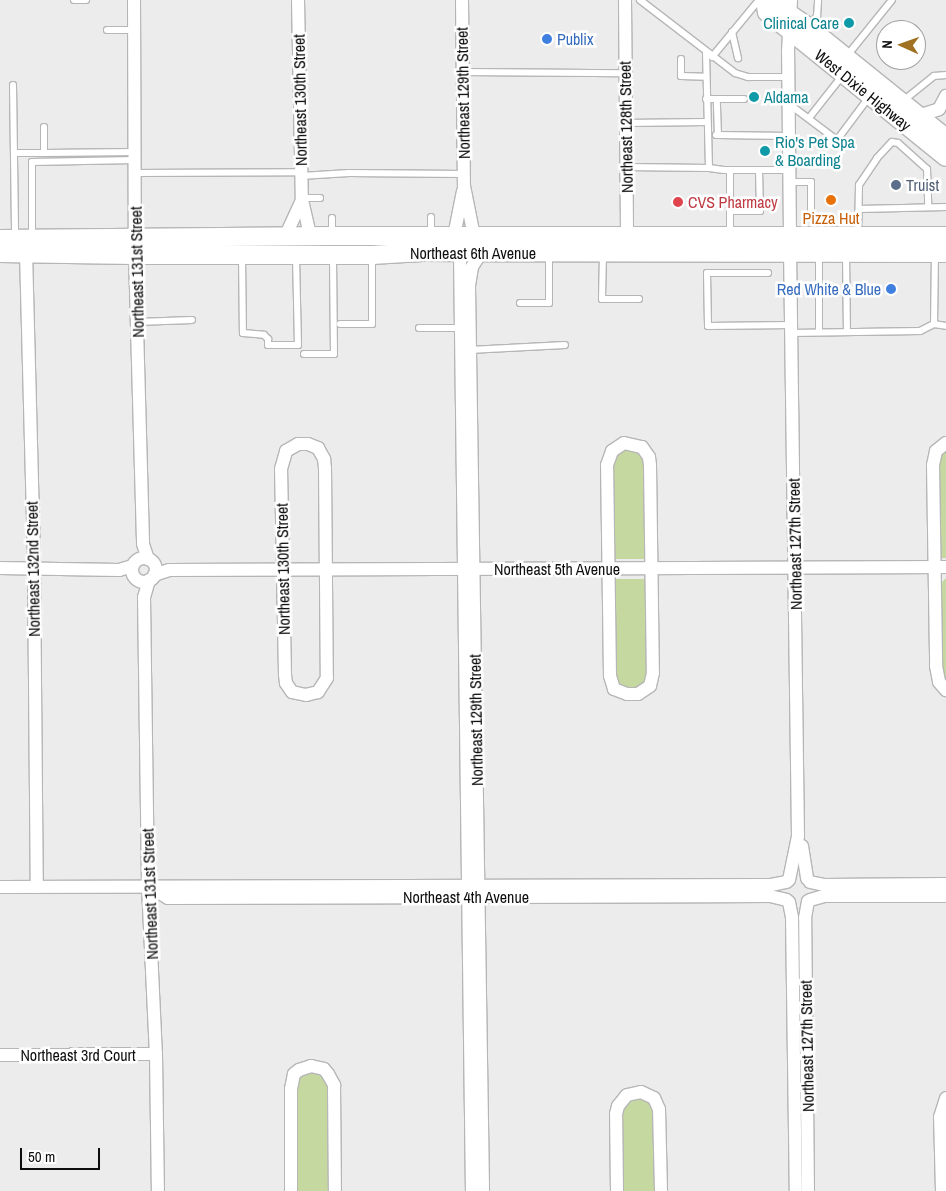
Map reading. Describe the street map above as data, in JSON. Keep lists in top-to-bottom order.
{
  "streets": {
    "main road": ["West Dixie Highway", "Northeast 6th Avenue"],
    "street": [
      "Northeast 129th Street",
      "Northeast 130th Street",
      "Northeast 128th Street",
      "Northeast 131st Street",
      "Northeast 127th Street",
      "Northeast 132nd Street",
      "Northeast 5th Avenue",
      "Northeast 4th Avenue",
      "Northeast 3rd Court"
    ]
  },
  "crossings": [
    ["West Dixie Highway", "Northeast 127th Street"],
    ["Northeast 129th Street", "Northeast 6th Avenue"],
    ["Northeast 129th Street", "Northeast 5th Avenue"],
    ["Northeast 129th Street", "Northeast 4th Avenue"],
    ["Northeast 130th Street", "Northeast 6th Avenue"],
    ["Northeast 130th Street", "Northeast 5th Avenue"],
    ["Northeast 128th Street", "Northeast 6th Avenue"],
    ["Northeast 6th Avenue", "Northeast 131st Street"],
    ["Northeast 6th Avenue", "Northeast 127th Street"],
    ["Northeast 6th Avenue", "Northeast 132nd Street"],
    ["Northeast 131st Street", "Northeast 5th Avenue"],
    ["Northeast 131st Street", "Northeast 4th Avenue"],
    ["Northeast 131st Street", "Northeast 3rd Court"],
    ["Northeast 127th Street", "Northeast 5th Avenue"],
    ["Northeast 127th Street", "Northeast 4th Avenue"],
    ["Northeast 132nd Street", "Northeast 5th Avenue"],
    ["Northeast 132nd Street", "Northeast 4th Avenue"]
  ],
  "places": [
    "Clinical Care",
    "Publix",
    "Aldama",
    "Rio's Pet Spa & Boarding",
    "Truist",
    "Pizza Hut",
    "CVS Pharmacy",
    "Red White & Blue"
  ],
  "scale_bar": "50 m",
  "north": "left"
}
